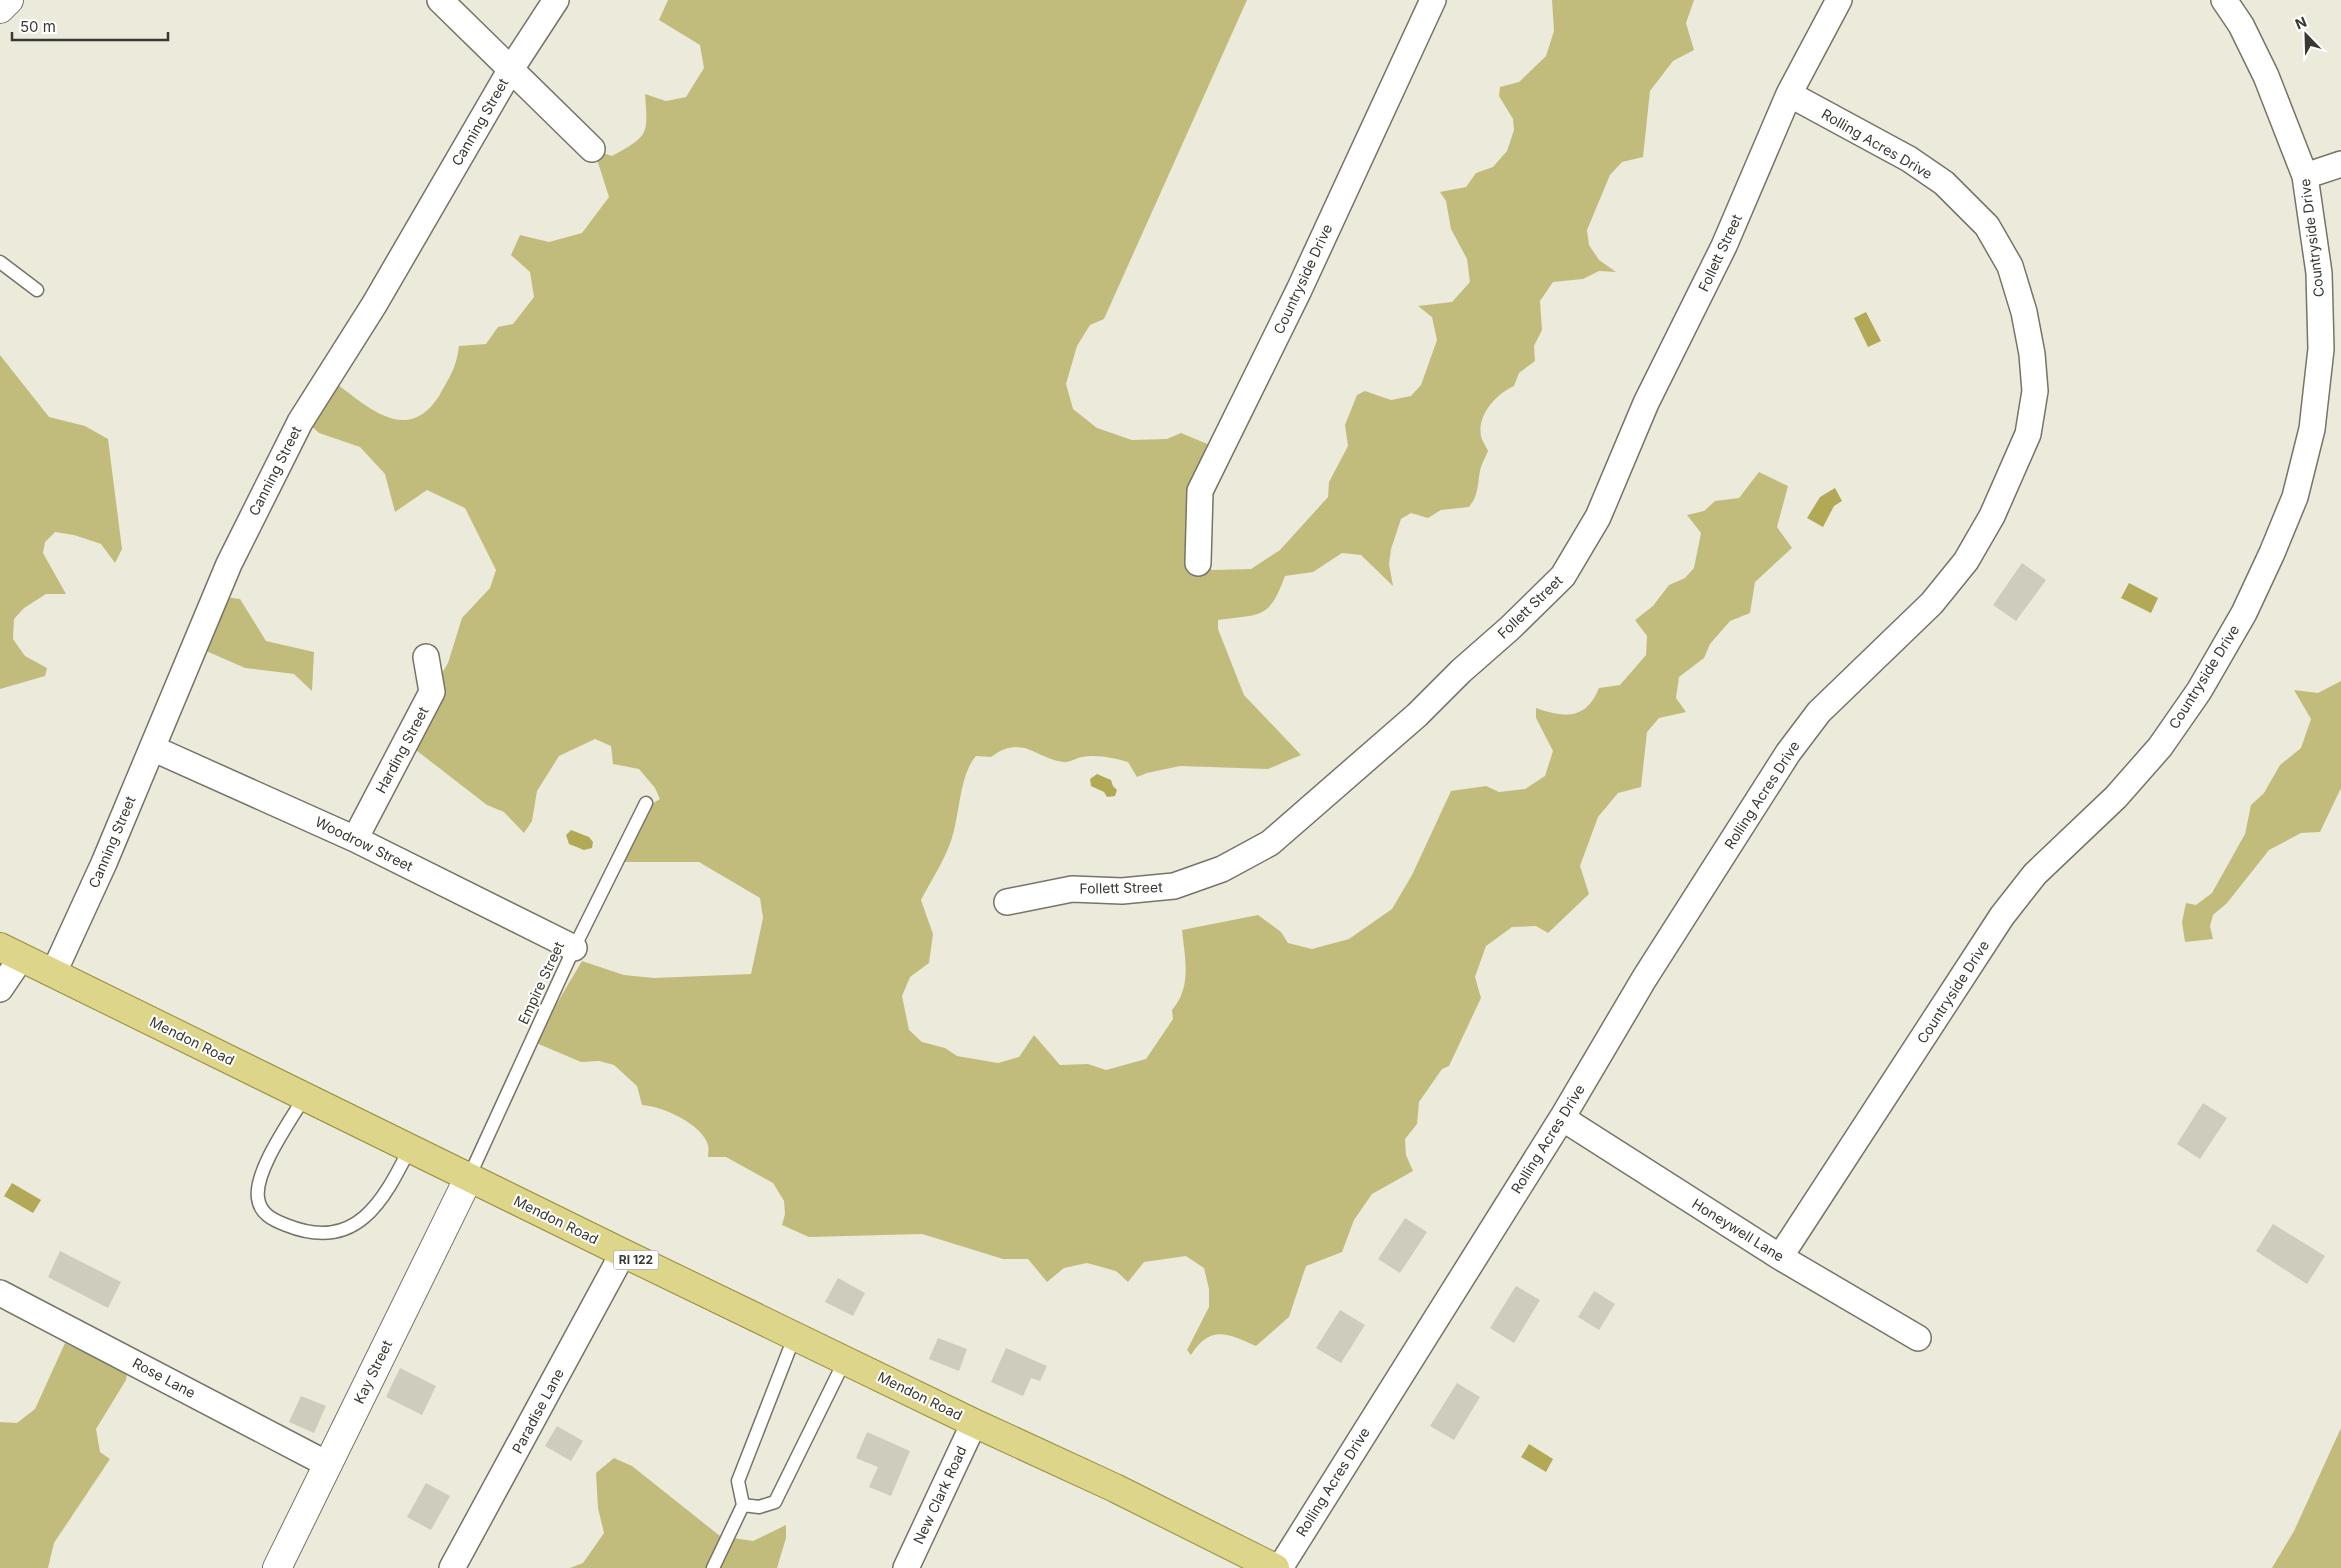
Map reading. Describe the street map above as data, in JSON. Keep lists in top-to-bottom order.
{
  "streets": {
    "main road": ["Mendon Road", "RI 122"],
    "street": [
      "Canning Street",
      "Rolling Acres Drive",
      "Countryside Drive",
      "Follett Street",
      "Harding Street",
      "Woodrow Street",
      "Honeywell Lane",
      "Kay Street",
      "Rose Lane",
      "Paradise Lane",
      "New Clark Road"
    ],
    "lane": ["Empire Street"]
  },
  "crossings": [
    ["Canning Street", "Woodrow Street"],
    ["Canning Street", "Mendon Road"],
    ["Rolling Acres Drive", "Follett Street"],
    ["Rolling Acres Drive", "Honeywell Lane"],
    ["Countryside Drive", "Honeywell Lane"],
    ["Harding Street", "Woodrow Street"],
    ["Woodrow Street", "Empire Street"],
    ["Empire Street", "Mendon Road"],
    ["Empire Street", "Kay Street"],
    ["Mendon Road", "Kay Street"],
    ["Mendon Road", "Paradise Lane"],
    ["Mendon Road", "New Clark Road"],
    ["Kay Street", "Rose Lane"]
  ],
  "scale_bar": "50 m",
  "north": "top left"
}
